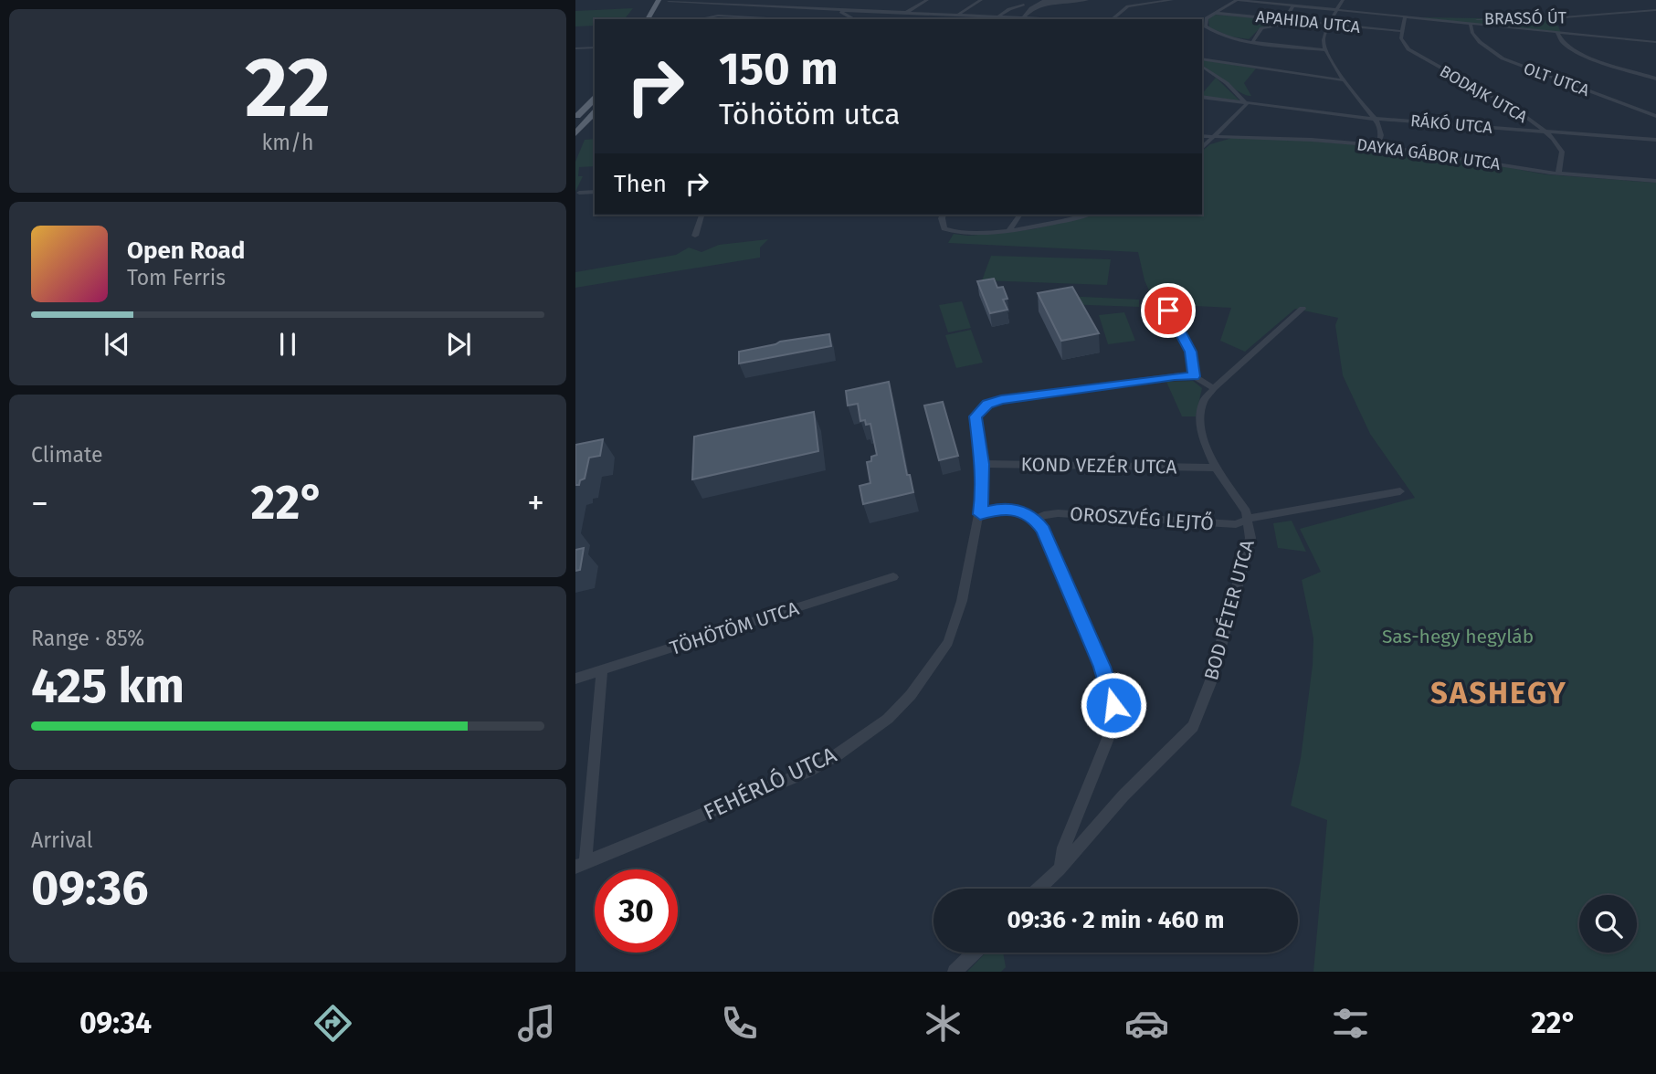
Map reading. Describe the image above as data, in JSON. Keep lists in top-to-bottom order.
{
  "streets": {
    "street": [
      "BRASSÓ ÚT",
      "APAHIDA UTCA",
      "OLT UTCA",
      "BODAJK UTCA",
      "RÁKÓ UTCA",
      "DAYKA GÁBOR UTCA",
      "KOND VEZÉR UTCA",
      "OROSZVÉG LEJTŐ",
      "BOD PÉTER UTCA",
      "TÖHÖTÖM UTCA",
      "FEHÉRLÓ UTCA"
    ]
  },
  "crossings": [
    ["BRASSÓ ÚT", "OLT UTCA"],
    ["APAHIDA UTCA", "BODAJK UTCA"],
    ["BODAJK UTCA", "RÁKÓ UTCA"],
    ["BODAJK UTCA", "DAYKA GÁBOR UTCA"],
    ["KOND VEZÉR UTCA", "BOD PÉTER UTCA"],
    ["OROSZVÉG LEJTŐ", "BOD PÉTER UTCA"]
  ],
  "districts": ["SASHEGY"],
  "parks": ["Sas-hegy hegyláb"],
  "page": {
    "tile": [
      ["22", "km/h"],
      "Climate",
      ["Range · 85%", "425 km"],
      ["Arrival", "09:36"]
    ],
    "turn": ["150 m", "Töhötöm utca"],
    "then": "Then",
    "song": ["Open Road", "Tom Ferris"],
    "heat": ["−", "22°", "+"],
    "limit": "30",
    "trip": "09:36 · 2 min · 460 m",
    "tabs": ["09:34", "22°"]
  }
}
